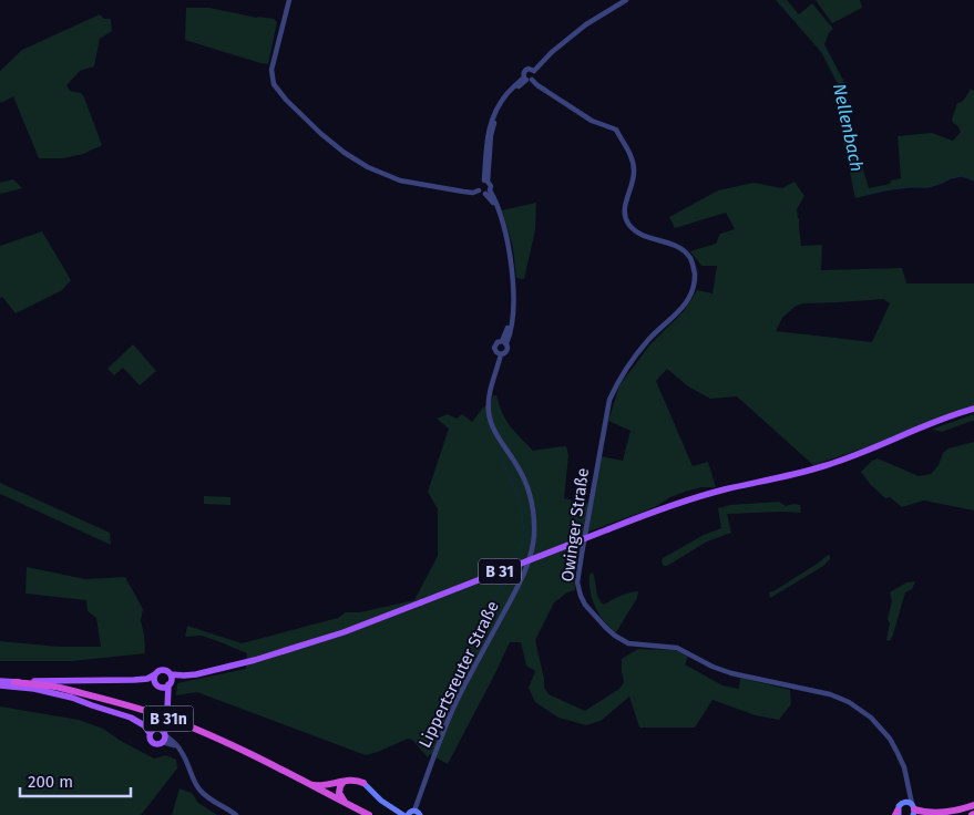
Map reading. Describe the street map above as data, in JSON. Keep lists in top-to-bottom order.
{
  "streets": {
    "highway": ["B 31n"],
    "main road": ["B 31"],
    "street": ["Owinger Straße", "Lippertsreuter Straße"]
  },
  "crossings": [
    ["B 31", "B 31n"]
  ],
  "water": ["Nellenbach"],
  "scale_bar": "200 m"
}
